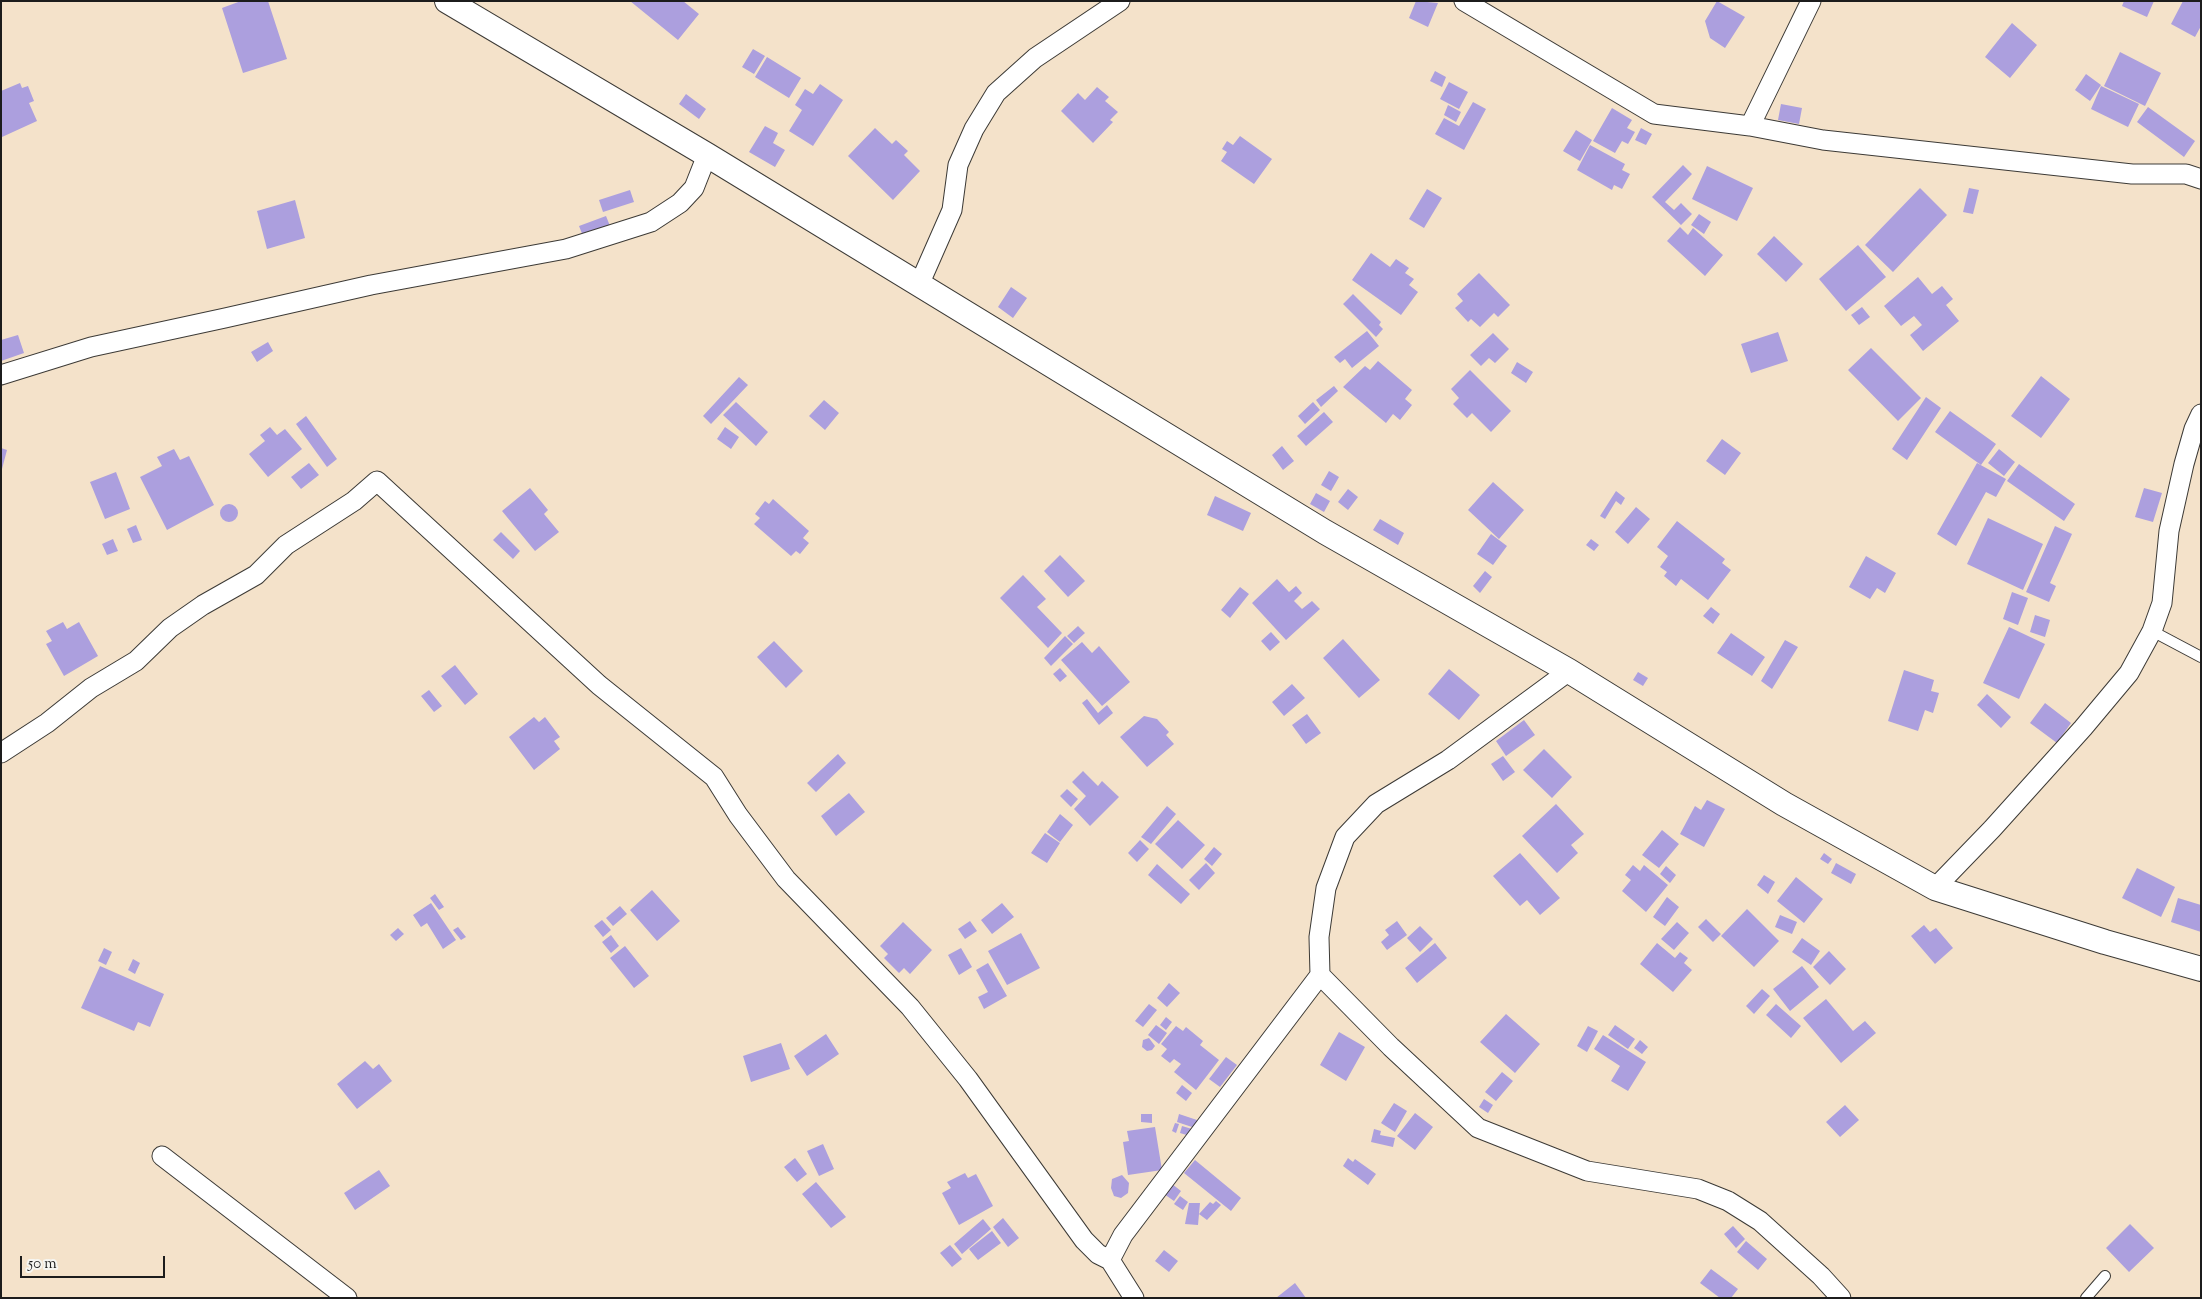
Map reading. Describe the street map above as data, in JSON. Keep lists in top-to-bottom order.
{
  "scale_bar": "50 m"
}
